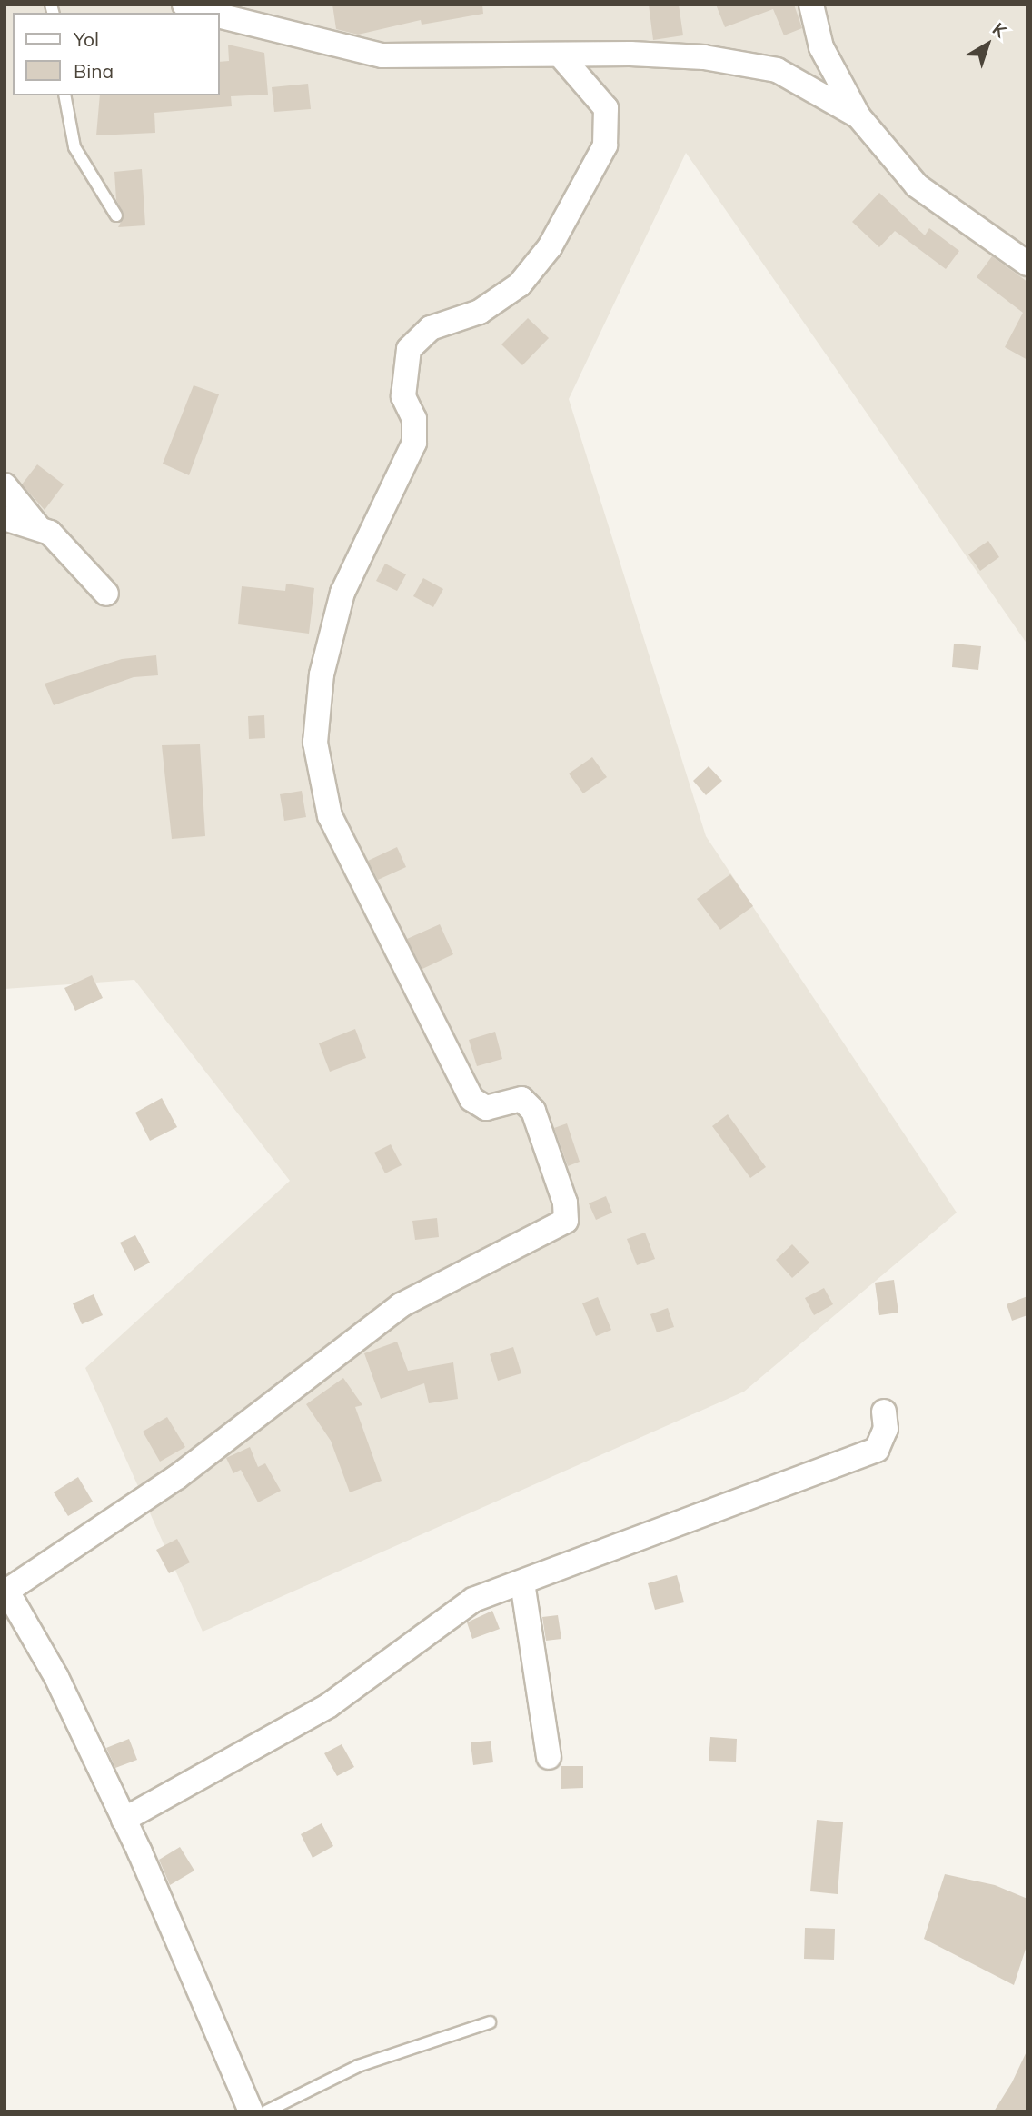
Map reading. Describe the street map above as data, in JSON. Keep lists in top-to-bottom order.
{
  "legend": ["Yol", "Bina"],
  "north": "top right"
}
